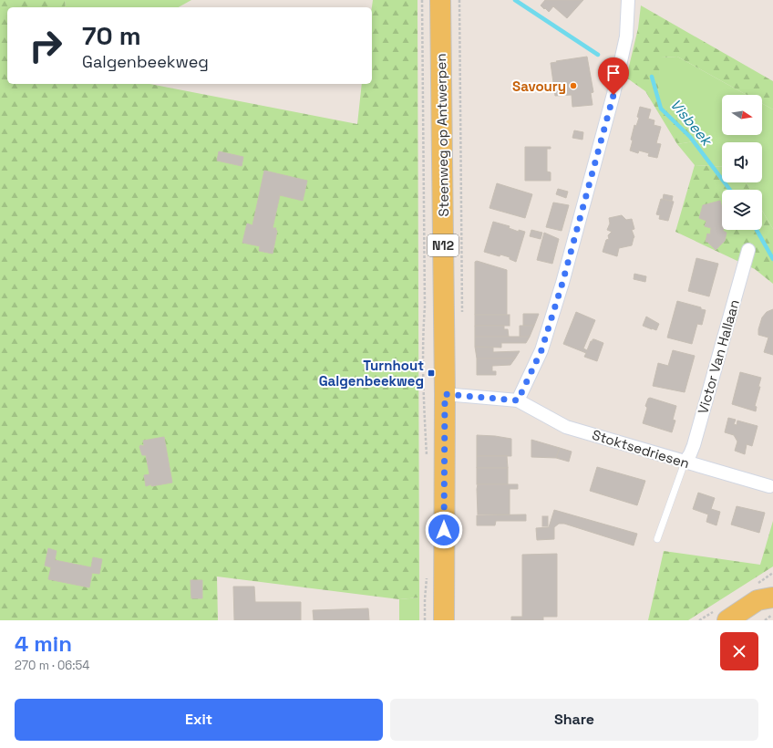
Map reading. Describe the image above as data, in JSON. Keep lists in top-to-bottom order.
{
  "streets": {
    "main road": ["Steenweg op Antwerpen", "N12"],
    "street": ["Victor Van Hallaan", "Stoktsedriesen"]
  },
  "crossings": [
    ["Victor Van Hallaan", "Stoktsedriesen"]
  ],
  "water": ["Visbeek"],
  "places": {
    "other": ["Savoury"],
    "transit": ["Turnhout Galgenbeekweg"]
  },
  "north": "right",
  "page": {
    "turn": ["70 m", "Galgenbeekweg"],
    "heading": ["4 min", "270 m · 06:54"],
    "buttons": ["Exit", "Share"]
  }
}
